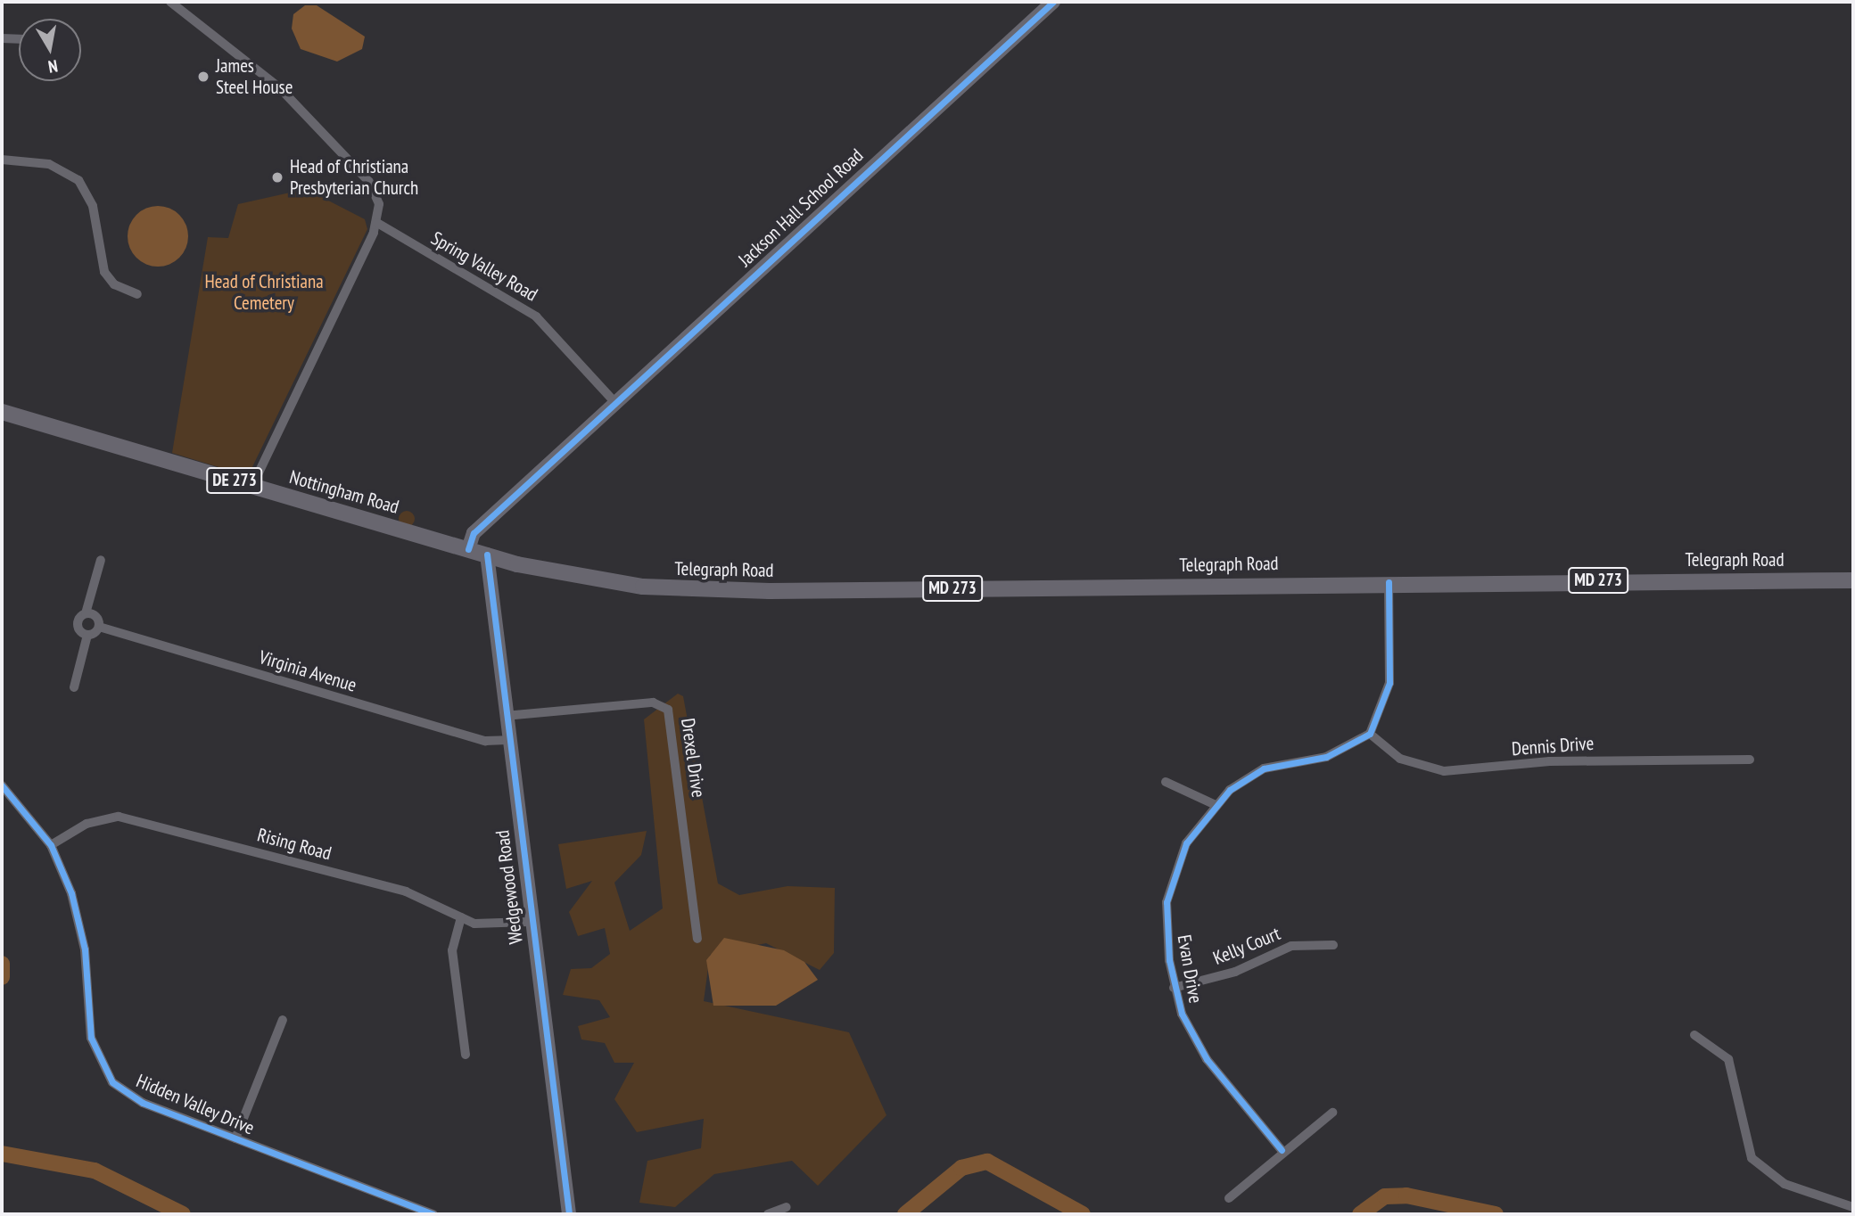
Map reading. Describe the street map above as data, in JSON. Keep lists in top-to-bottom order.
{
  "streets": {
    "main road": [
      "DE 273",
      "Nottingham Road",
      "Telegraph Road",
      "MD 273"
    ],
    "street": [
      "Jackson Hall School Road",
      "Spring Valley Road",
      "Virginia Avenue",
      "Dennis Drive",
      "Drexel Drive",
      "Rising Road",
      "Wedgewood Road",
      "Kelly Court",
      "Evan Drive",
      "Hidden Valley Drive"
    ]
  },
  "crossings": [
    ["Jackson Hall School Road", "Spring Valley Road"],
    ["Jackson Hall School Road", "Nottingham Road"],
    ["Nottingham Road", "Telegraph Road"],
    ["Nottingham Road", "Wedgewood Road"],
    ["Virginia Avenue", "Wedgewood Road"],
    ["Dennis Drive", "Evan Drive"],
    ["Drexel Drive", "Wedgewood Road"],
    ["Rising Road", "Wedgewood Road"],
    ["Rising Road", "Hidden Valley Drive"],
    ["Kelly Court", "Evan Drive"]
  ],
  "parks": ["Head of Christiana Cemetery"],
  "places": ["James Steel House", "Head of Christiana Presbyterian Church"],
  "north": "bottom"
}
